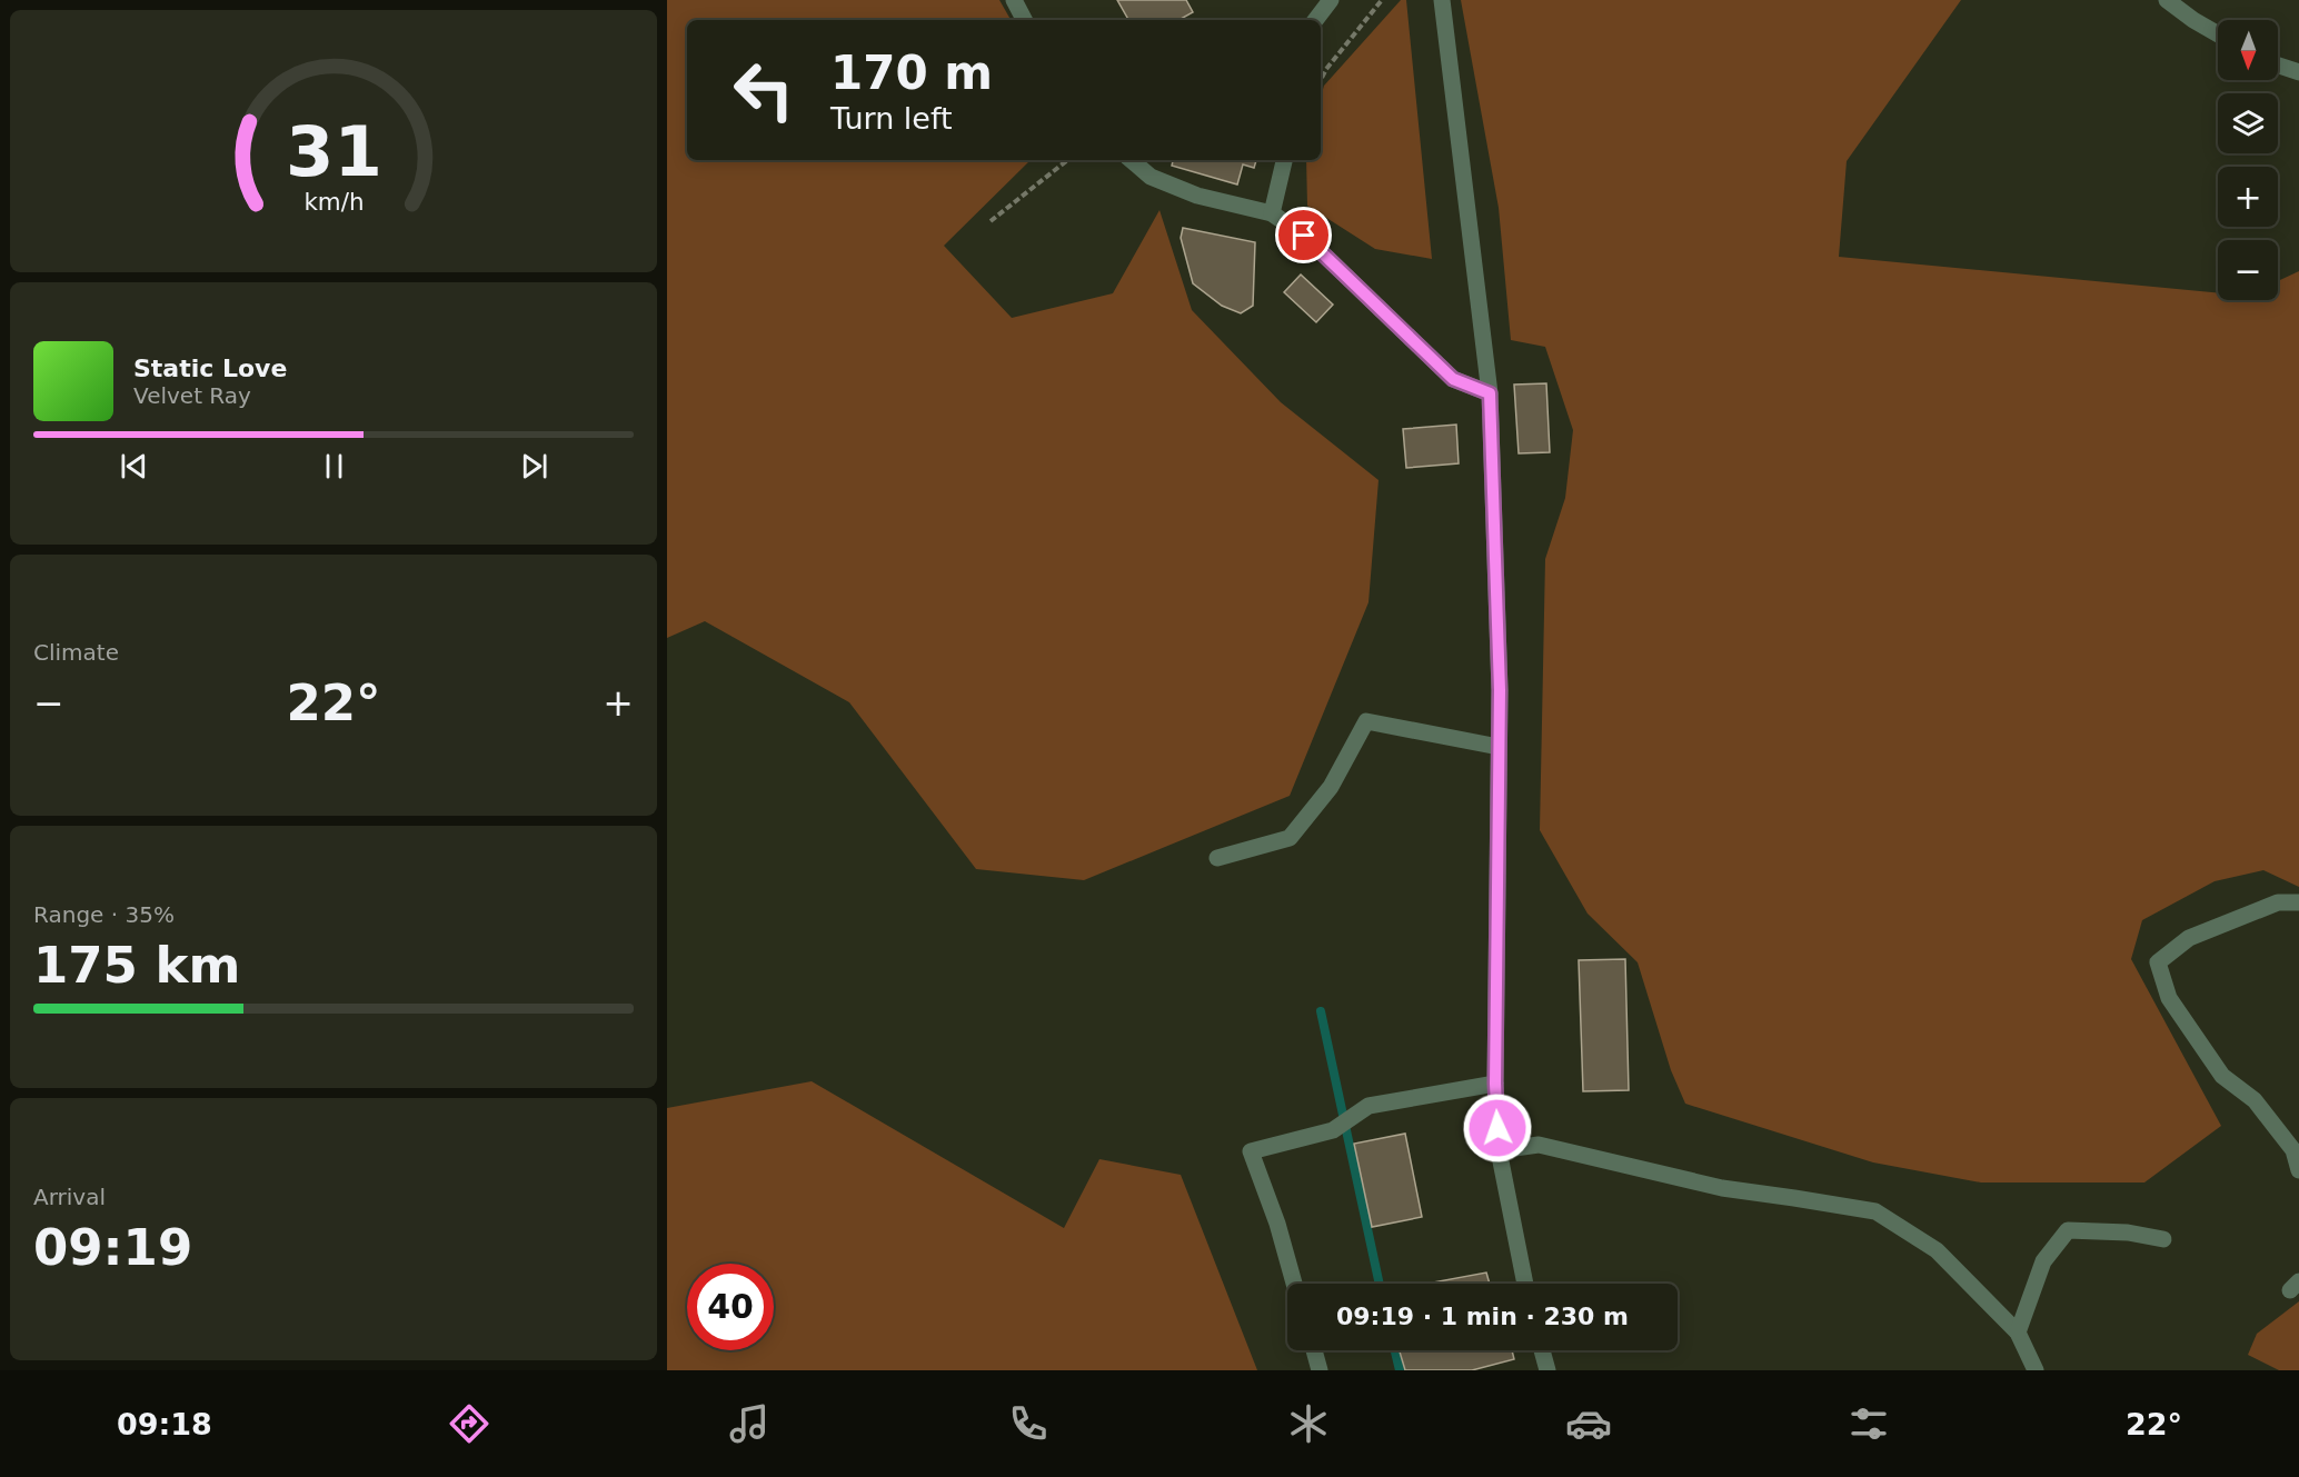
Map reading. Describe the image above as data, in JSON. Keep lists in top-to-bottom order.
{
  "north": "bottom",
  "page": {
    "map_buttons": ["+", "−"],
    "turn": ["170 m", "Turn left"],
    "song": ["Static Love", "Velvet Ray"],
    "tile": [
      "Climate",
      ["Range · 35%", "175 km"],
      ["Arrival", "09:19"]
    ],
    "heat": ["−", "22°", "+"],
    "limit": "40",
    "trip": "09:19 · 1 min · 230 m",
    "tabs": ["09:18", "22°"],
    "gauge": ["31", "km/h"]
  }
}
